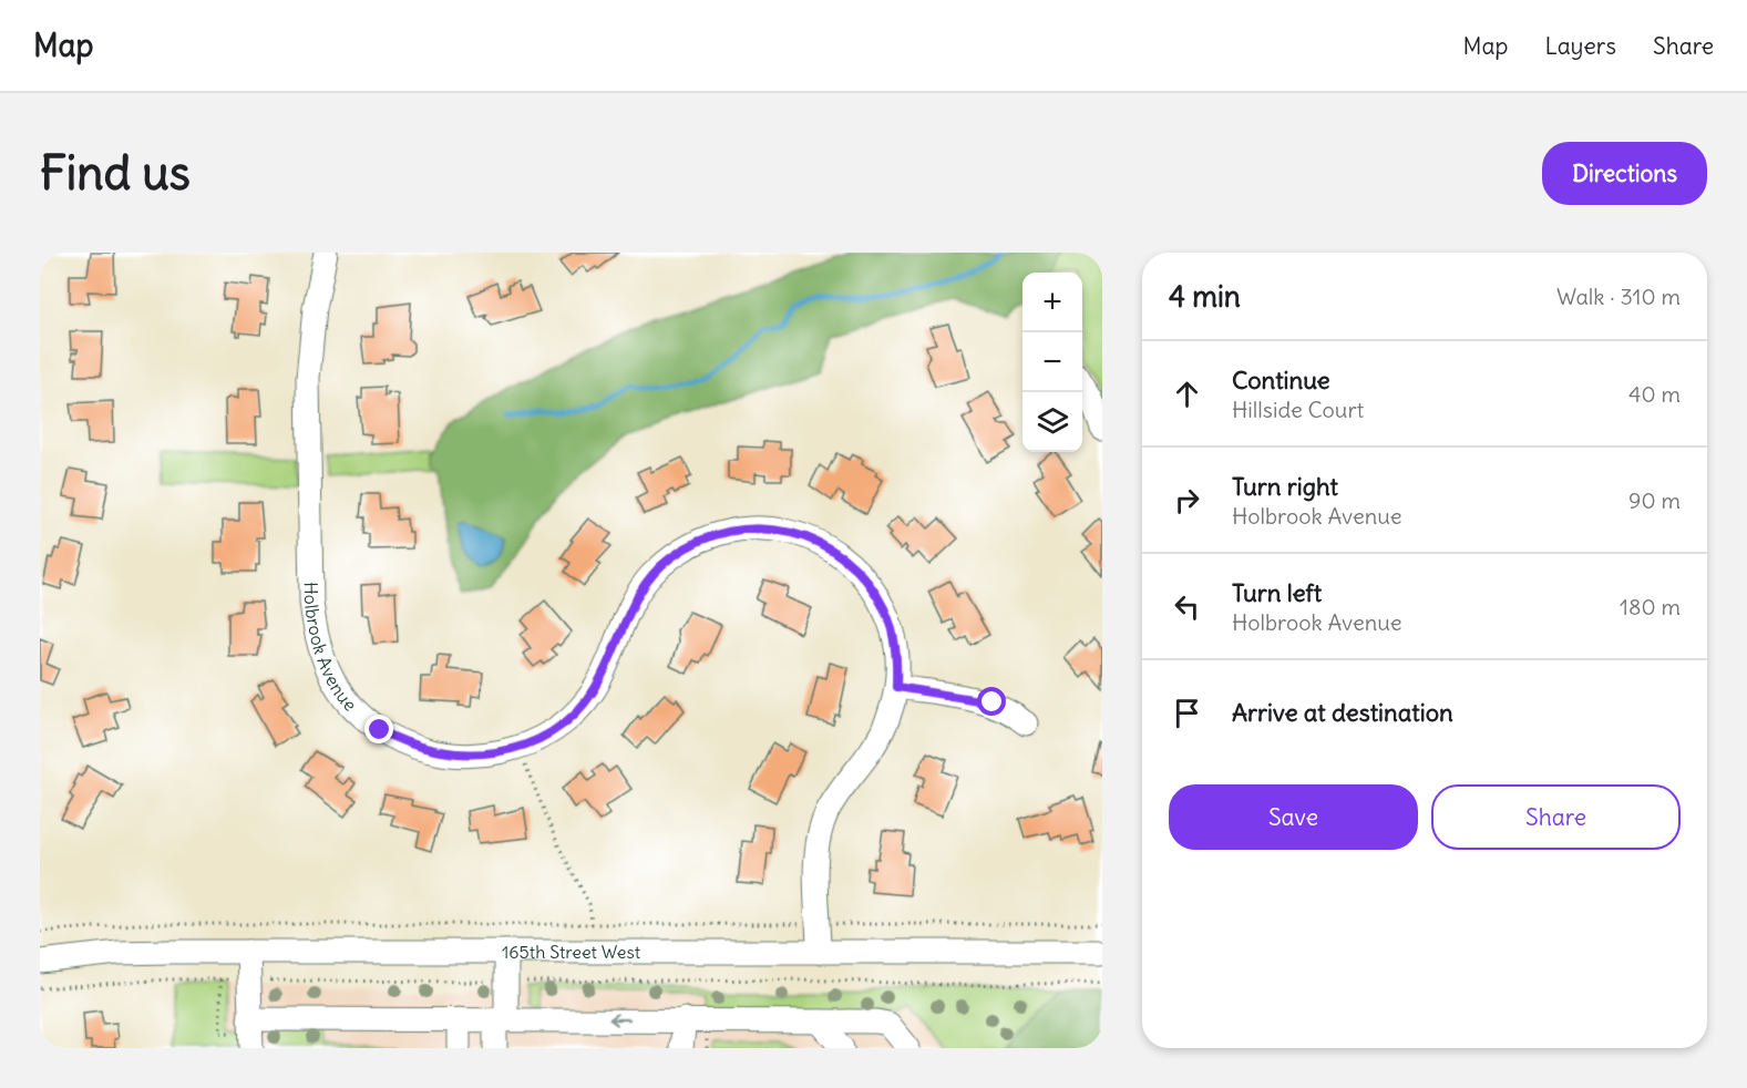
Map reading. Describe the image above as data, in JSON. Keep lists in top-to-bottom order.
{
  "streets": {
    "street": ["Holbrook Avenue", "165th Street West"]
  },
  "crossings": [
    ["Holbrook Avenue", "165th Street West"]
  ],
  "page": {
    "header": "Map",
    "nav": ["Map", "Layers", "Share"],
    "buttons": [
      "Directions",
      ["Save", "Share"]
    ],
    "title": "Find us",
    "heading": ["4 min", "Walk · 310 m"],
    "map_buttons": ["+", "−"],
    "list": [
      ["Continue", "Hillside Court", "40 m"],
      ["Turn right", "Holbrook Avenue", "90 m"],
      ["Turn left", "Holbrook Avenue", "180 m"],
      "Arrive at destination"
    ]
  }
}
